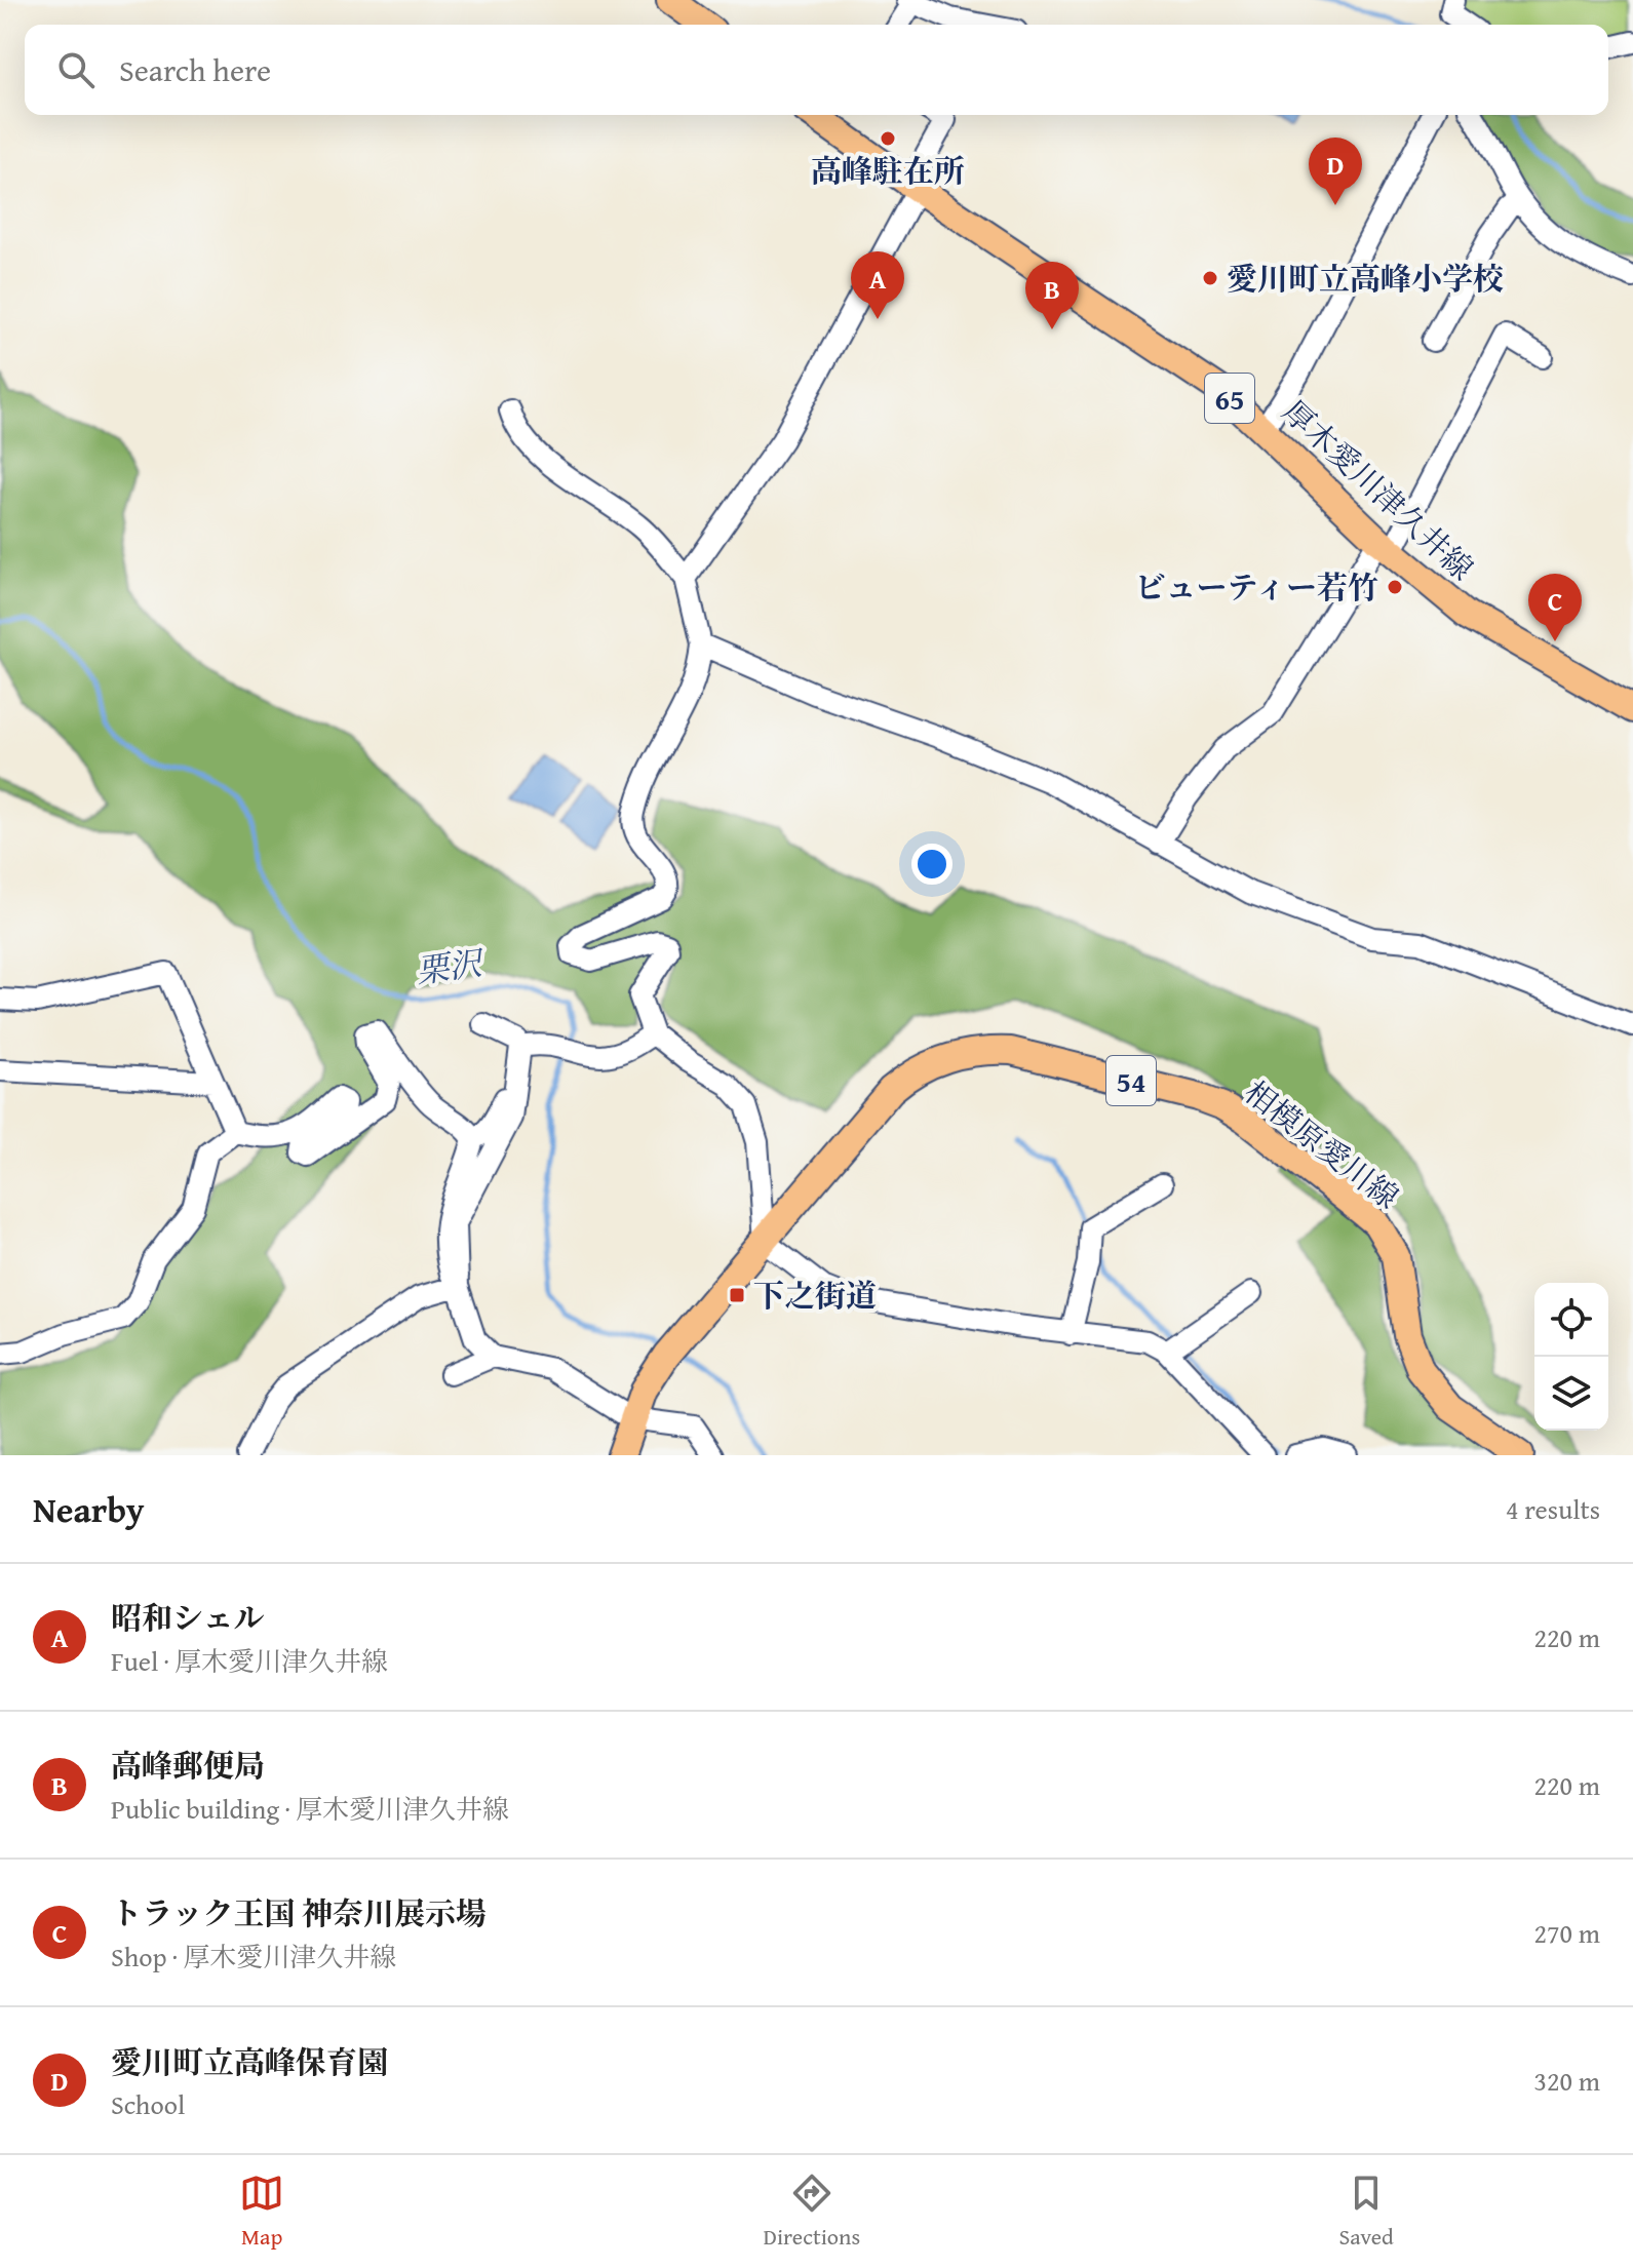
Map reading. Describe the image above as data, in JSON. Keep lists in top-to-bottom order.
{
  "streets": {
    "main road": [
      "65",
      "厚木愛川津久井線",
      "54",
      "相模原愛川線"
    ]
  },
  "water": ["栗沢"],
  "places": {
    "other": ["高峰駐在所", "愛川町立高峰小学校", "ビューティー若竹"],
    "transit": ["下之街道"]
  },
  "page": {
    "search": "Search here",
    "pins": [
      "D",
      "A",
      "B",
      "C"
    ],
    "heading": ["Nearby", "4 results"],
    "list": [
      {
        "mark": "A",
        "name": "昭和シェル",
        "note": "Fuel · 厚木愛川津久井線",
        "value": "220 m"
      },
      {
        "mark": "B",
        "name": "高峰郵便局",
        "note": "Public building · 厚木愛川津久井線",
        "value": "220 m"
      },
      {
        "mark": "C",
        "name": "トラック王国 神奈川展示場",
        "note": "Shop · 厚木愛川津久井線",
        "value": "270 m"
      },
      {
        "mark": "D",
        "name": "愛川町立高峰保育園",
        "note": "School",
        "value": "320 m"
      }
    ],
    "nav": ["Map", "Directions", "Saved"]
  }
}
